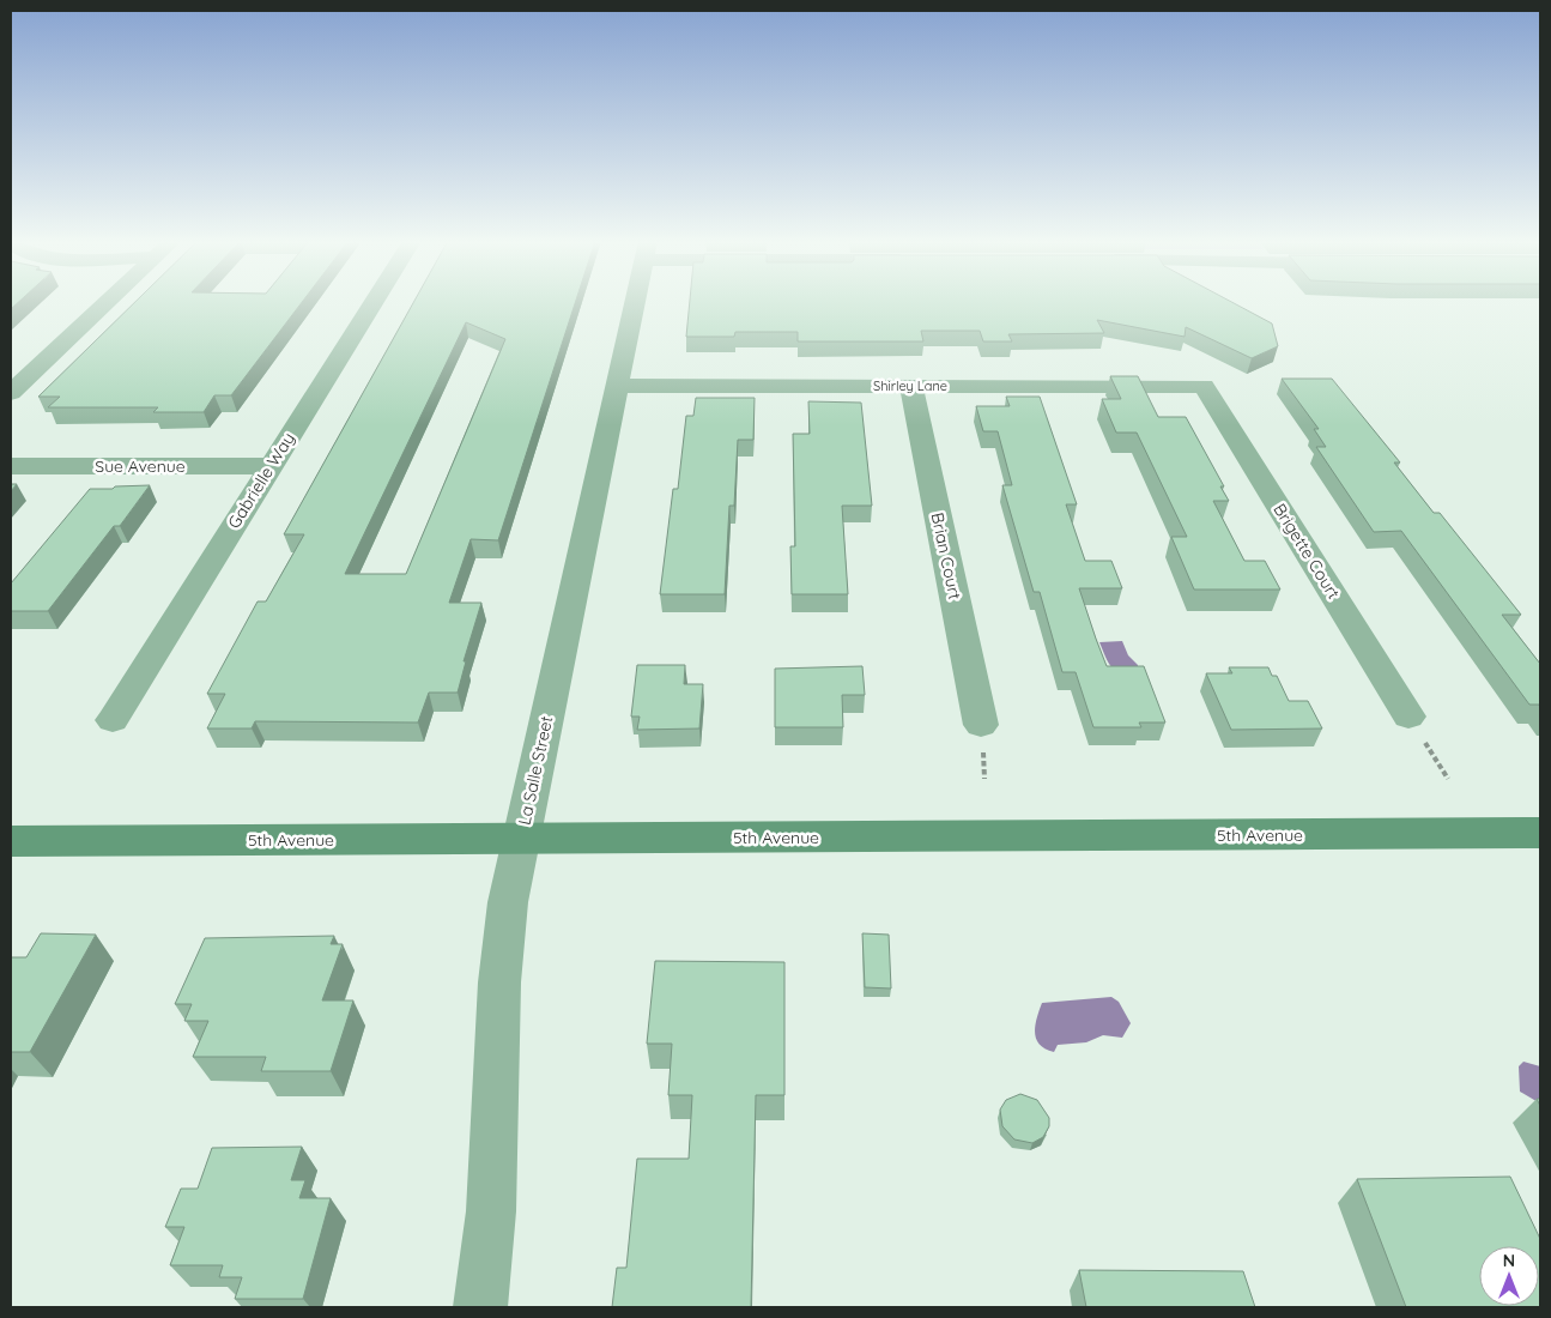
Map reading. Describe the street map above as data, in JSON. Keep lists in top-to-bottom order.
{
  "streets": {
    "main road": ["5th Avenue"],
    "street": [
      "Shirley Lane",
      "Sue Avenue",
      "Gabrielle Way",
      "Brigette Court",
      "Brian Court",
      "La Salle Street"
    ]
  },
  "crossings": [
    ["Shirley Lane", "Brigette Court"],
    ["Shirley Lane", "Brian Court"],
    ["Shirley Lane", "La Salle Street"],
    ["Sue Avenue", "Gabrielle Way"],
    ["La Salle Street", "5th Avenue"]
  ],
  "north": "top"
}
